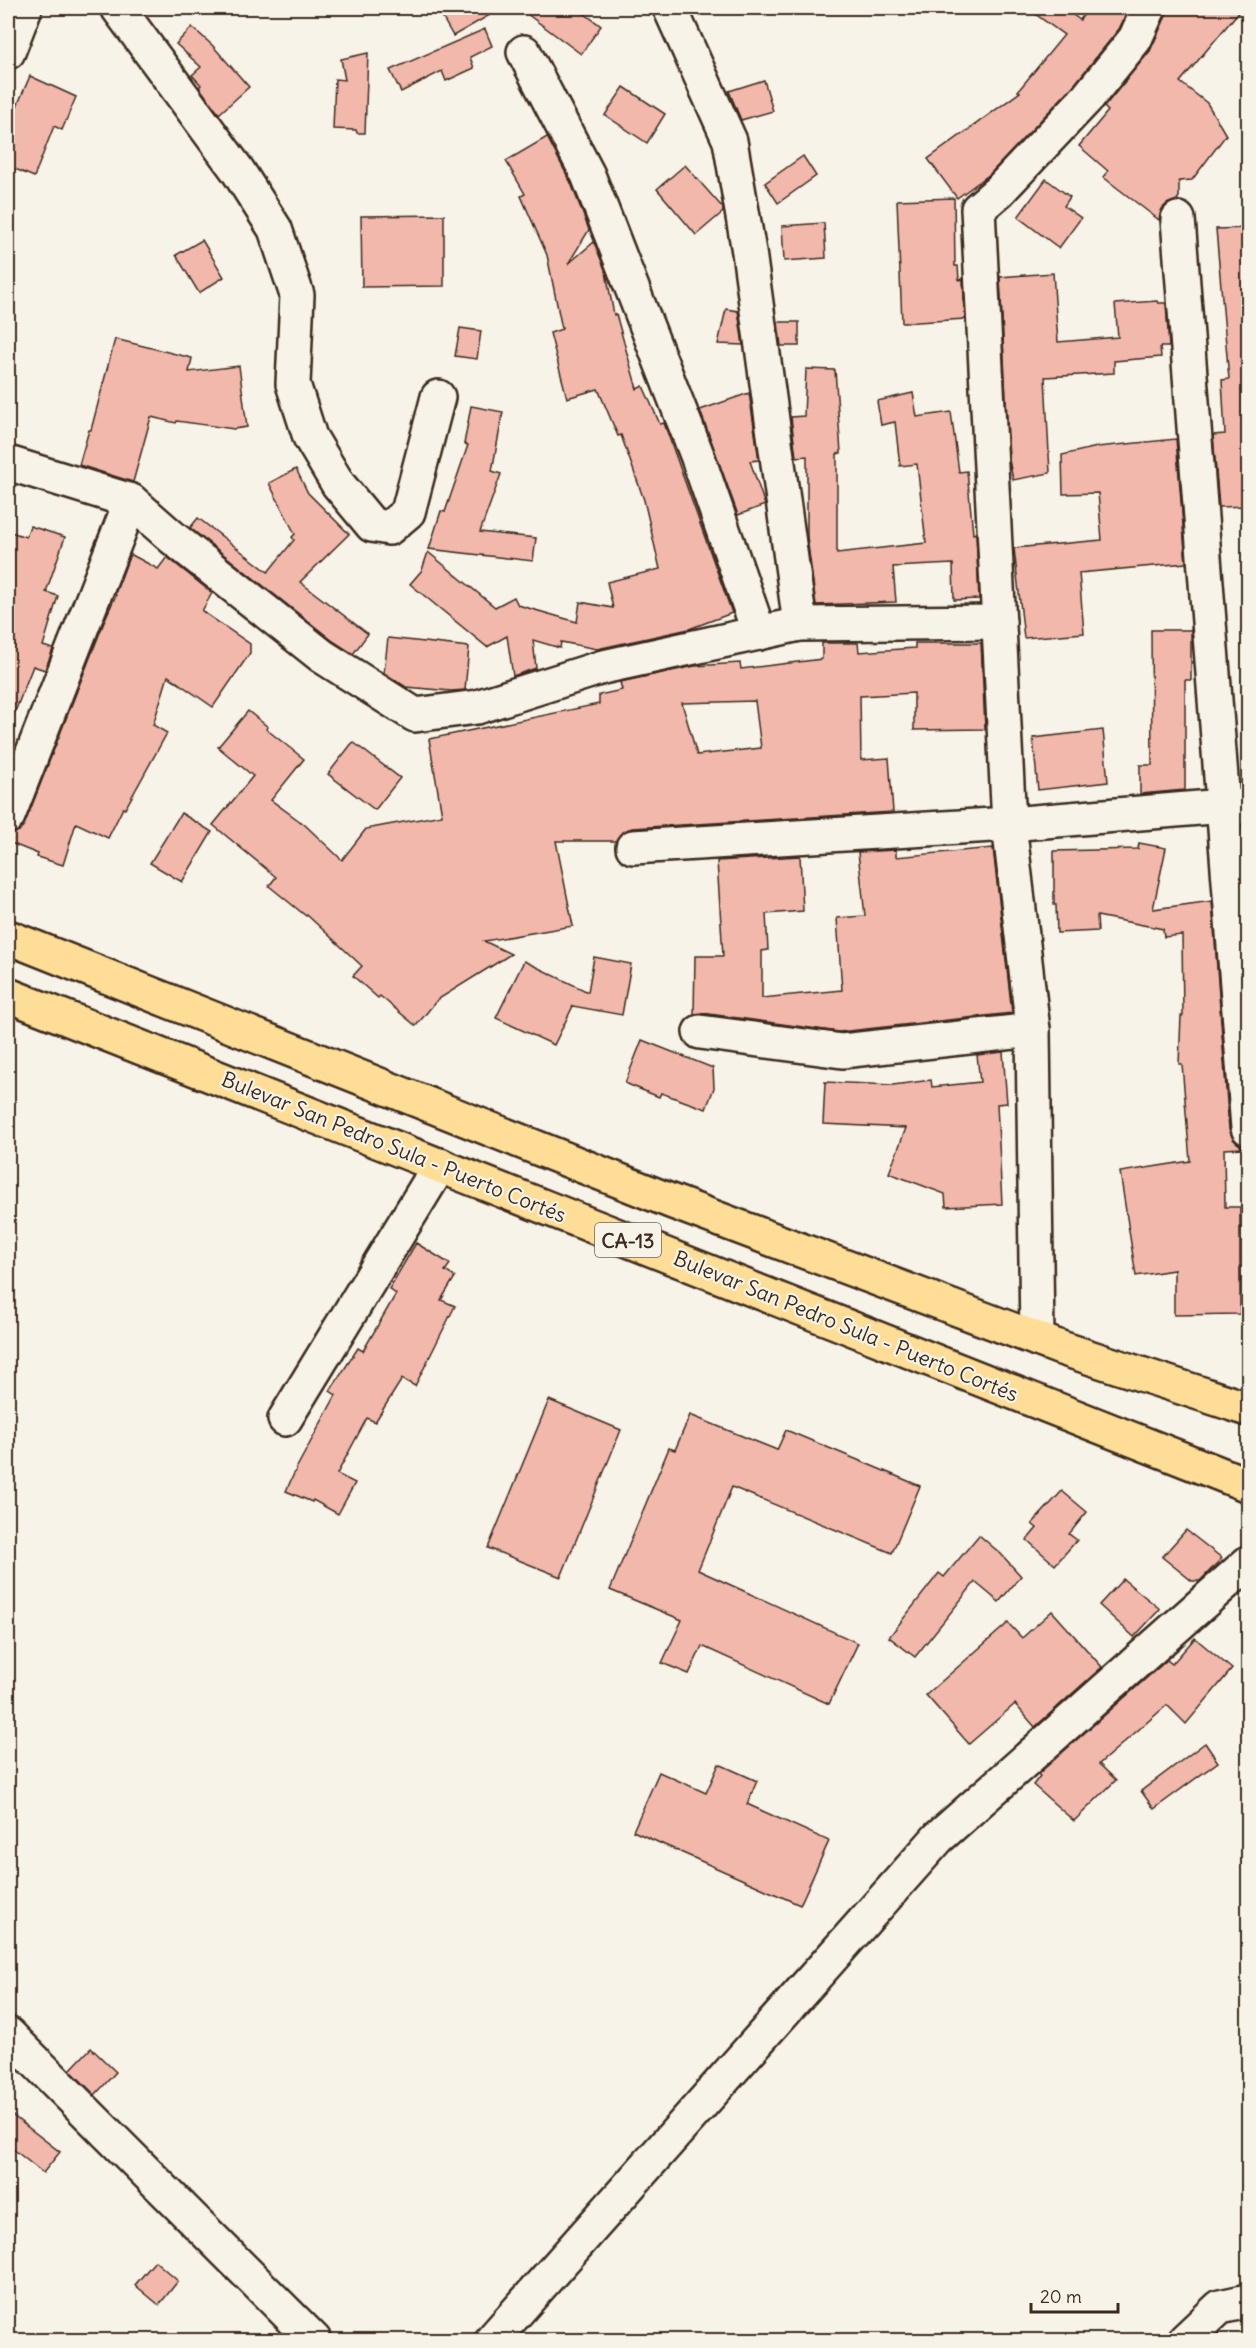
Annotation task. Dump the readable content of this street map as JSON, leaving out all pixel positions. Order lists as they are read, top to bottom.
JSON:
{
  "streets": {
    "highway": ["Bulevar San Pedro Sula - Puerto Cortés", "CA-13"]
  },
  "scale_bar": "20 m"
}
